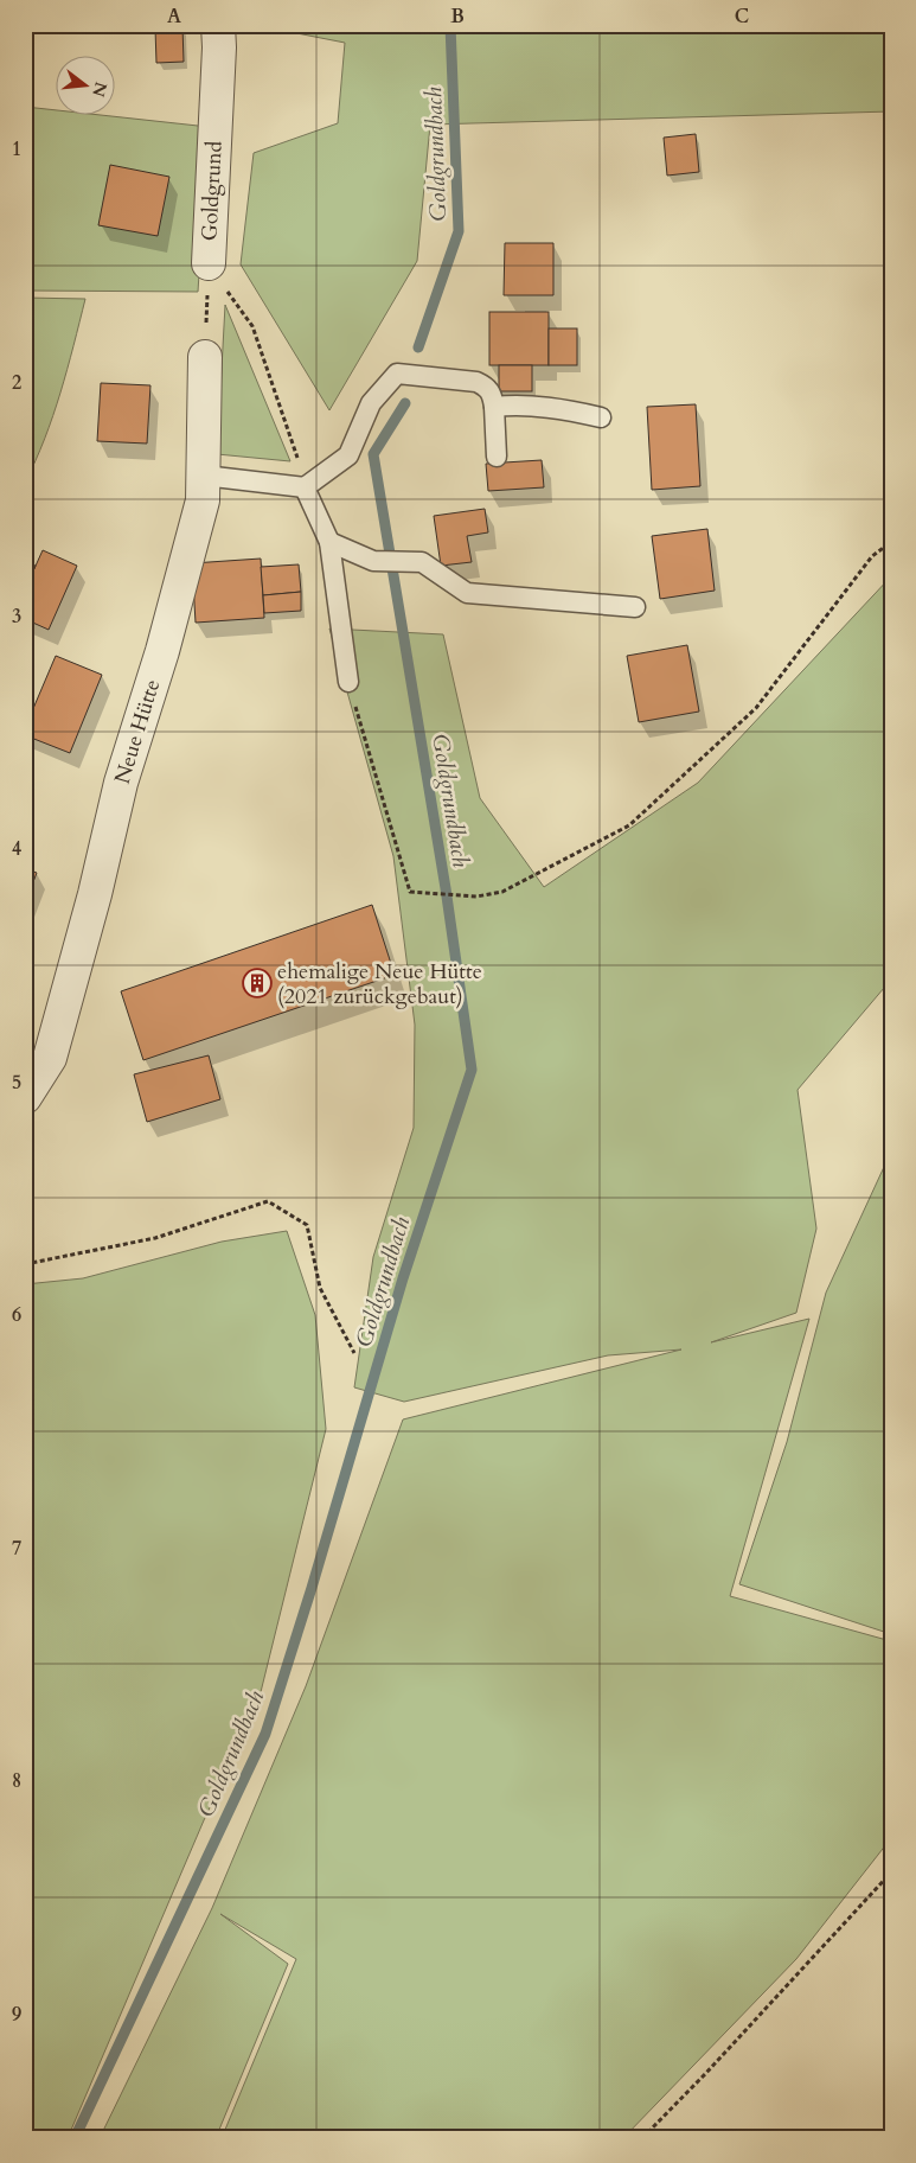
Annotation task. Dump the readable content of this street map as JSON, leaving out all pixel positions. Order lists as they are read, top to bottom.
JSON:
{
  "streets": {
    "street": ["Goldgrund", "Neue Hütte"]
  },
  "crossings": [
    ["Goldgrund", "Neue Hütte"]
  ],
  "water": ["Goldgrundbach"],
  "places": {
    "building": ["ehemalige Neue Hütte (2021 zurückgebaut)"]
  },
  "north": "right",
  "grid": {
    "columns": ["A", "B", "C"],
    "rows": [
      "1",
      "2",
      "3",
      "4",
      "5",
      "6",
      "7",
      "8",
      "9"
    ]
  }
}
